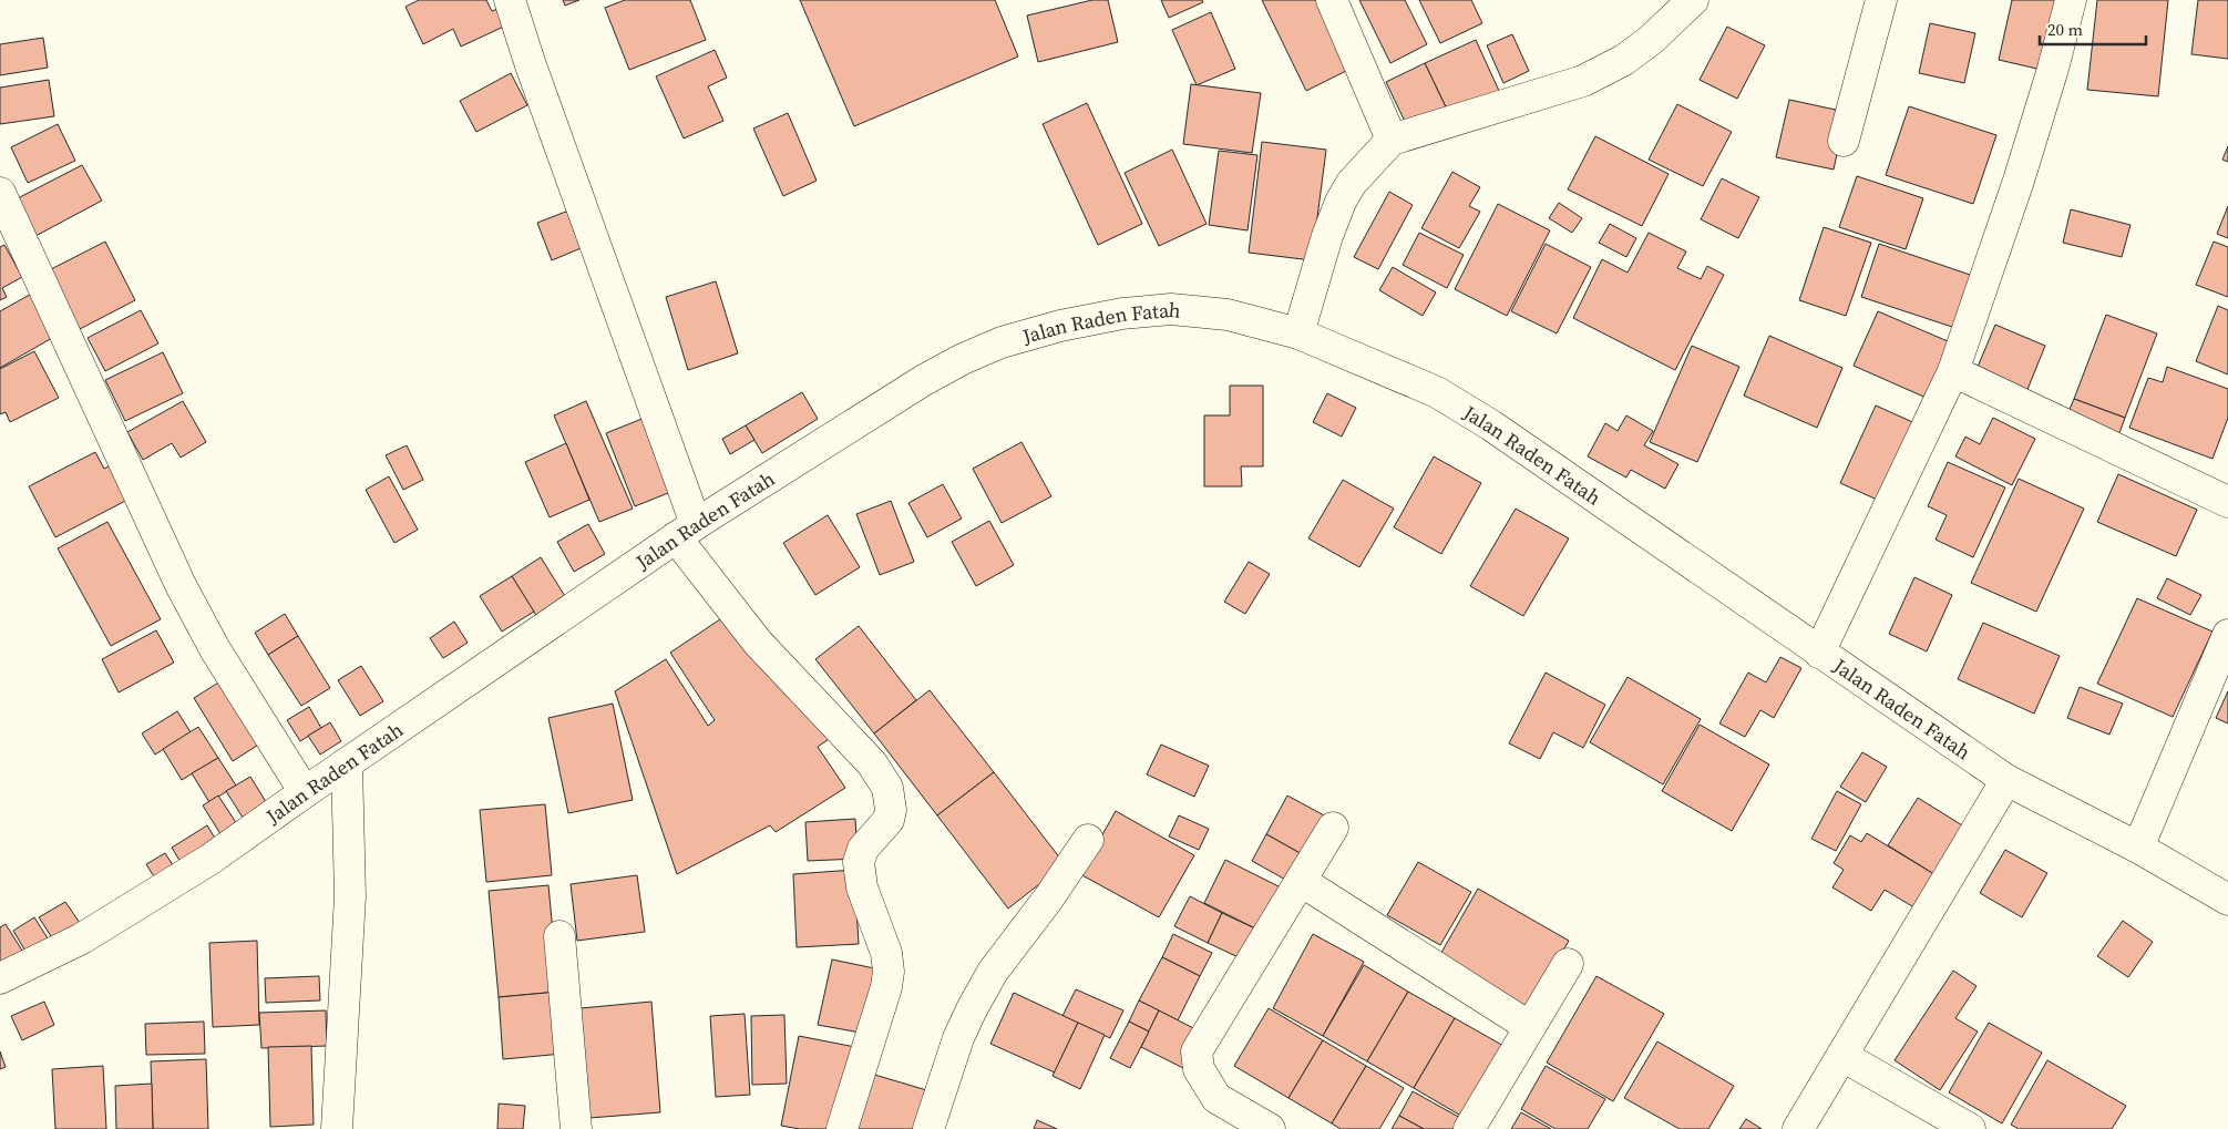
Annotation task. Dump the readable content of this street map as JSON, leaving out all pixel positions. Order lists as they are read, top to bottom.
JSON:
{
  "streets": {
    "main road": ["Jalan Raden Fatah"]
  },
  "scale_bar": "20 m"
}
